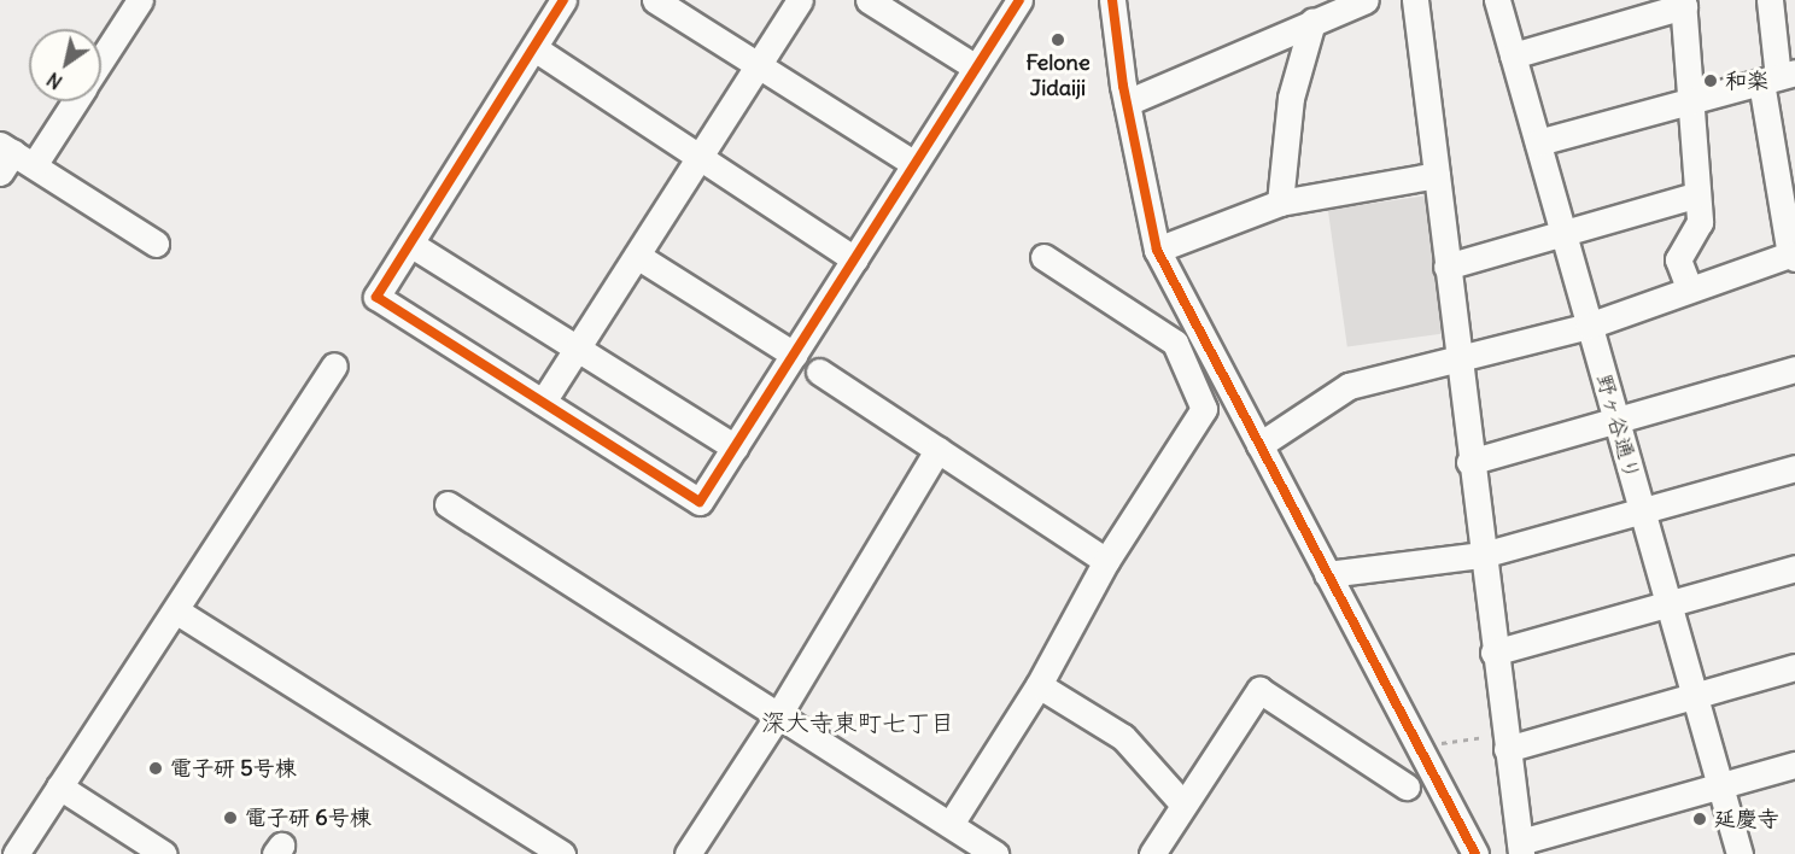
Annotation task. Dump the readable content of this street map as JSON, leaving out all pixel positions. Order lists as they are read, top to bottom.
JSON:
{
  "streets": {
    "street": ["野ヶ谷通り"]
  },
  "districts": ["深大寺東町七丁目"],
  "places": [
    "Felone Jidaiji",
    "和楽",
    "電子研 5号棟",
    "電子研 6号棟",
    "延慶寺"
  ],
  "north": "bottom left"
}
